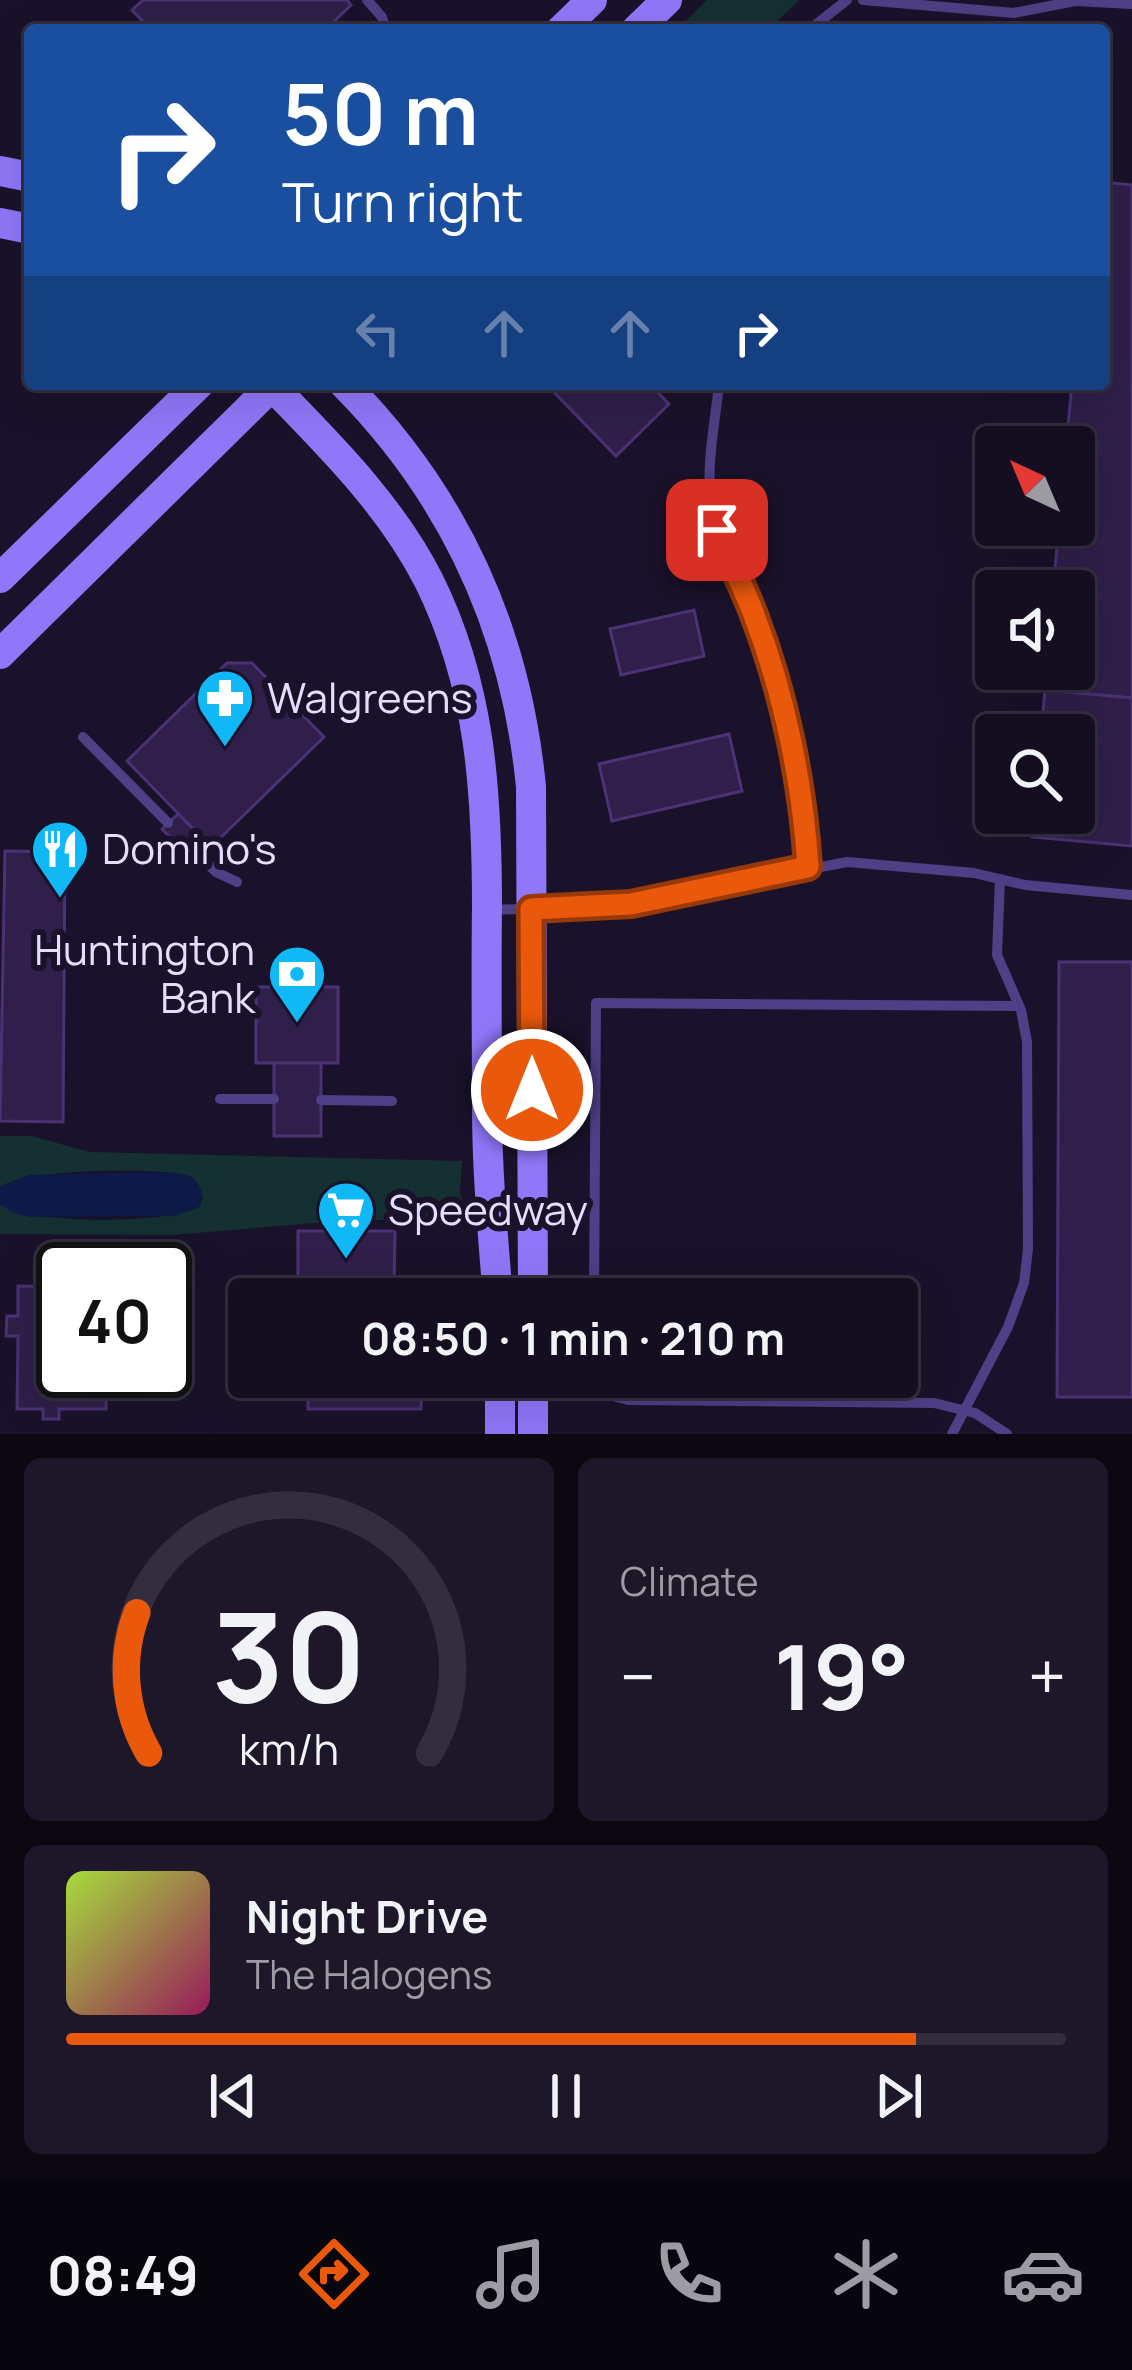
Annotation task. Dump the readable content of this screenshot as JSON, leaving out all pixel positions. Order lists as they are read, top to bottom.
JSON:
{
  "places": {
    "pharmacy": ["Walgreens"],
    "restaurant": ["Domino's"],
    "bank": ["Huntington Bank"],
    "supermarket": ["Speedway"]
  },
  "north": "top left",
  "page": {
    "turn": ["50 m", "Turn right"],
    "limit": "40",
    "trip": "08:50 · 1 min · 210 m",
    "tile": "Climate",
    "heat": ["−", "19°", "+"],
    "song": ["Night Drive", "The Halogens"],
    "tabs": "08:49",
    "gauge": ["30", "km/h"]
  }
}
